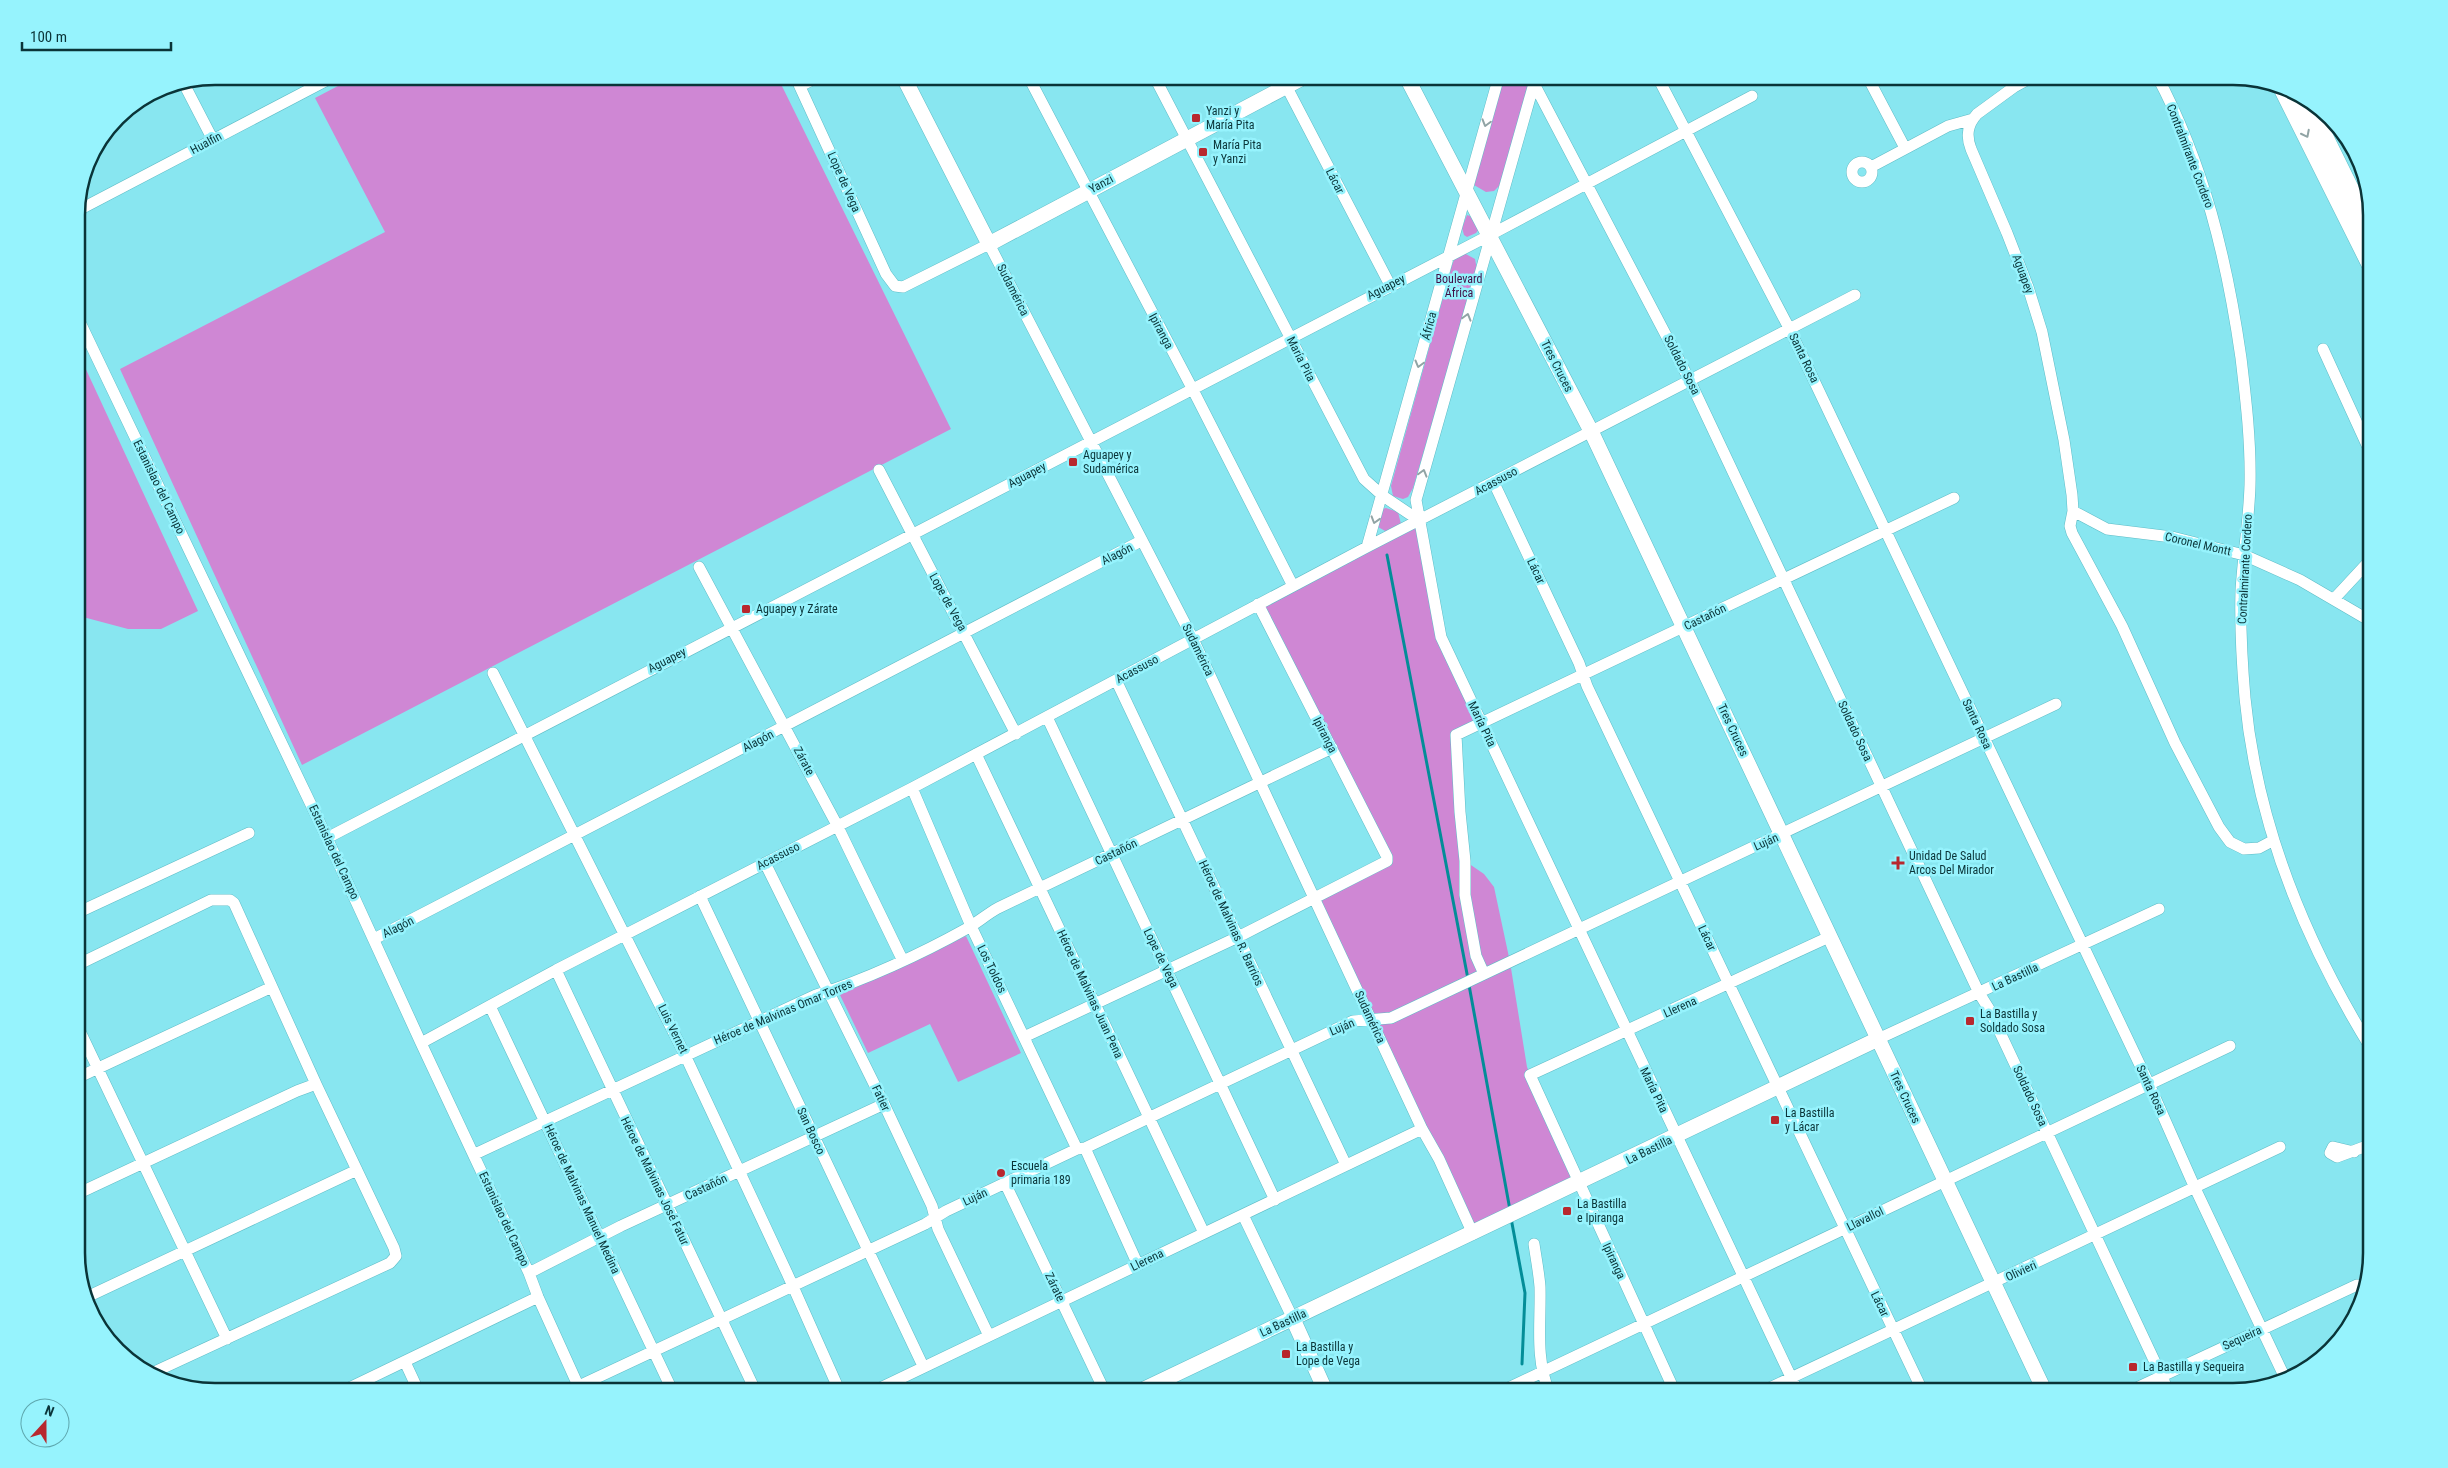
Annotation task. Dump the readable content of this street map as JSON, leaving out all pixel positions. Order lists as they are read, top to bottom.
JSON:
{
  "streets": {
    "street": [
      "Hualfin",
      "Contralmirante Cordero",
      "Lácar",
      "Lope de Vega",
      "Yanzi",
      "Aguapey",
      "Sudamérica",
      "África",
      "Ipiranga",
      "Santa Rosa",
      "María Pita",
      "Soldado Sosa",
      "Tres Cruces",
      "Acassuso",
      "Estanislao del Campo",
      "Coronel Montt",
      "Alagón",
      "Castañón",
      "Zárate",
      "Luján",
      "Héroe de Malvinas R. Barrios",
      "Los Toldos",
      "La Bastilla",
      "Héroe de Malvinas Juan Pena",
      "Llerena",
      "Héroe de Malvinas Omar Torres",
      "Luis Vernet",
      "Fatier",
      "San Bosco",
      "Héroe de Malvinas José Fatur",
      "Héroe de Malvinas Manuel Medina",
      "Llavallol",
      "Olivieri",
      "Sequeira"
    ]
  },
  "crossings": [
    ["Contralmirante Cordero", "Aguapey"],
    ["Contralmirante Cordero", "Coronel Montt"],
    ["Lácar", "Aguapey"],
    ["Lácar", "Acassuso"],
    ["Lácar", "Castañón"],
    ["Lácar", "Luján"],
    ["Lácar", "La Bastilla"],
    ["Lácar", "Llerena"],
    ["Lácar", "Llavallol"],
    ["Lácar", "Olivieri"],
    ["Lope de Vega", "Yanzi"],
    ["Lope de Vega", "Aguapey"],
    ["Lope de Vega", "Acassuso"],
    ["Lope de Vega", "Alagón"],
    ["Lope de Vega", "Castañón"],
    ["Lope de Vega", "Luján"],
    ["Lope de Vega", "Llerena"],
    ["Yanzi", "Sudamérica"],
    ["Yanzi", "Ipiranga"],
    ["Yanzi", "María Pita"],
    ["Aguapey", "Sudamérica"],
    ["Aguapey", "África"],
    ["Aguapey", "Ipiranga"],
    ["Aguapey", "Santa Rosa"],
    ["Aguapey", "María Pita"],
    ["Aguapey", "Soldado Sosa"],
    ["Aguapey", "Tres Cruces"],
    ["Aguapey", "Estanislao del Campo"],
    ["Aguapey", "Coronel Montt"],
    ["Aguapey", "Zárate"],
    ["Aguapey", "Luis Vernet"],
    ["Sudamérica", "Ipiranga"],
    ["Sudamérica", "Acassuso"],
    ["Sudamérica", "Alagón"],
    ["Sudamérica", "Castañón"],
    ["Sudamérica", "Luján"],
    ["Sudamérica", "La Bastilla"],
    ["Sudamérica", "Llerena"],
    ["África", "María Pita"],
    ["África", "Tres Cruces"],
    ["África", "Acassuso"],
    ["Ipiranga", "Acassuso"],
    ["Ipiranga", "Castañón"],
    ["Ipiranga", "La Bastilla"],
    ["Ipiranga", "Llerena"],
    ["Ipiranga", "Llavallol"],
    ["Santa Rosa", "Acassuso"],
    ["Santa Rosa", "Castañón"],
    ["Santa Rosa", "Luján"],
    ["Santa Rosa", "La Bastilla"],
    ["Santa Rosa", "Llavallol"],
    ["Santa Rosa", "Olivieri"],
    ["Santa Rosa", "Sequeira"],
    ["María Pita", "Acassuso"],
    ["María Pita", "Castañón"],
    ["María Pita", "Luján"],
    ["María Pita", "La Bastilla"],
    ["María Pita", "Llerena"],
    ["María Pita", "Llavallol"],
    ["María Pita", "Olivieri"],
    ["Soldado Sosa", "Acassuso"],
    ["Soldado Sosa", "Castañón"],
    ["Soldado Sosa", "Luján"],
    ["Soldado Sosa", "La Bastilla"],
    ["Soldado Sosa", "Llavallol"],
    ["Soldado Sosa", "Olivieri"],
    ["Soldado Sosa", "Sequeira"],
    ["Tres Cruces", "Acassuso"],
    ["Tres Cruces", "Castañón"],
    ["Tres Cruces", "Luján"],
    ["Tres Cruces", "La Bastilla"],
    ["Tres Cruces", "Llerena"],
    ["Tres Cruces", "Llavallol"],
    ["Tres Cruces", "Olivieri"],
    ["Acassuso", "Estanislao del Campo"],
    ["Acassuso", "Zárate"],
    ["Acassuso", "Héroe de Malvinas R. Barrios"],
    ["Acassuso", "Los Toldos"],
    ["Acassuso", "Héroe de Malvinas Juan Pena"],
    ["Acassuso", "Luis Vernet"],
    ["Acassuso", "Fatier"],
    ["Acassuso", "San Bosco"],
    ["Acassuso", "Héroe de Malvinas José Fatur"],
    ["Acassuso", "Héroe de Malvinas Manuel Medina"],
    ["Estanislao del Campo", "Alagón"],
    ["Estanislao del Campo", "Castañón"],
    ["Estanislao del Campo", "Héroe de Malvinas Omar Torres"],
    ["Alagón", "Zárate"],
    ["Alagón", "Luis Vernet"],
    ["Castañón", "Zárate"],
    ["Castañón", "Luján"],
    ["Castañón", "Héroe de Malvinas R. Barrios"],
    ["Castañón", "Los Toldos"],
    ["Castañón", "Héroe de Malvinas Juan Pena"],
    ["Castañón", "Héroe de Malvinas Omar Torres"],
    ["Castañón", "Luis Vernet"],
    ["Castañón", "Fatier"],
    ["Castañón", "San Bosco"],
    ["Castañón", "Héroe de Malvinas José Fatur"],
    ["Castañón", "Héroe de Malvinas Manuel Medina"],
    ["Zárate", "Luján"],
    ["Zárate", "Llerena"],
    ["Zárate", "Héroe de Malvinas Omar Torres"],
    ["Luján", "Héroe de Malvinas R. Barrios"],
    ["Luján", "Los Toldos"],
    ["Luján", "Héroe de Malvinas Juan Pena"],
    ["Luján", "Luis Vernet"],
    ["Luján", "Fatier"],
    ["Luján", "San Bosco"],
    ["Luján", "Héroe de Malvinas José Fatur"],
    ["Luján", "Héroe de Malvinas Manuel Medina"],
    ["Héroe de Malvinas R. Barrios", "Llerena"],
    ["Los Toldos", "Llerena"],
    ["Héroe de Malvinas Juan Pena", "Llerena"],
    ["Llerena", "Fatier"],
    ["Llerena", "San Bosco"],
    ["Héroe de Malvinas Omar Torres", "Luis Vernet"],
    ["Héroe de Malvinas Omar Torres", "Fatier"],
    ["Héroe de Malvinas Omar Torres", "San Bosco"],
    ["Héroe de Malvinas Omar Torres", "Héroe de Malvinas José Fatur"],
    ["Héroe de Malvinas Omar Torres", "Héroe de Malvinas Manuel Medina"]
  ],
  "parks": ["Boulevard África"],
  "places": {
    "transit": [
      "Yanzi y María Pita",
      "María Pita y Yanzi",
      "Aguapey y Sudamérica",
      "Aguapey y Zárate",
      "La Bastilla y Soldado Sosa",
      "La Bastilla y Lácar",
      "La Bastilla e Ipiranga",
      "La Bastilla y Lope de Vega",
      "La Bastilla y Sequeira"
    ],
    "health": ["Unidad De Salud Arcos Del Mirador"],
    "other": ["Escuela primaria 189"]
  },
  "scale_bar": "100 m",
  "north": "top"
}
